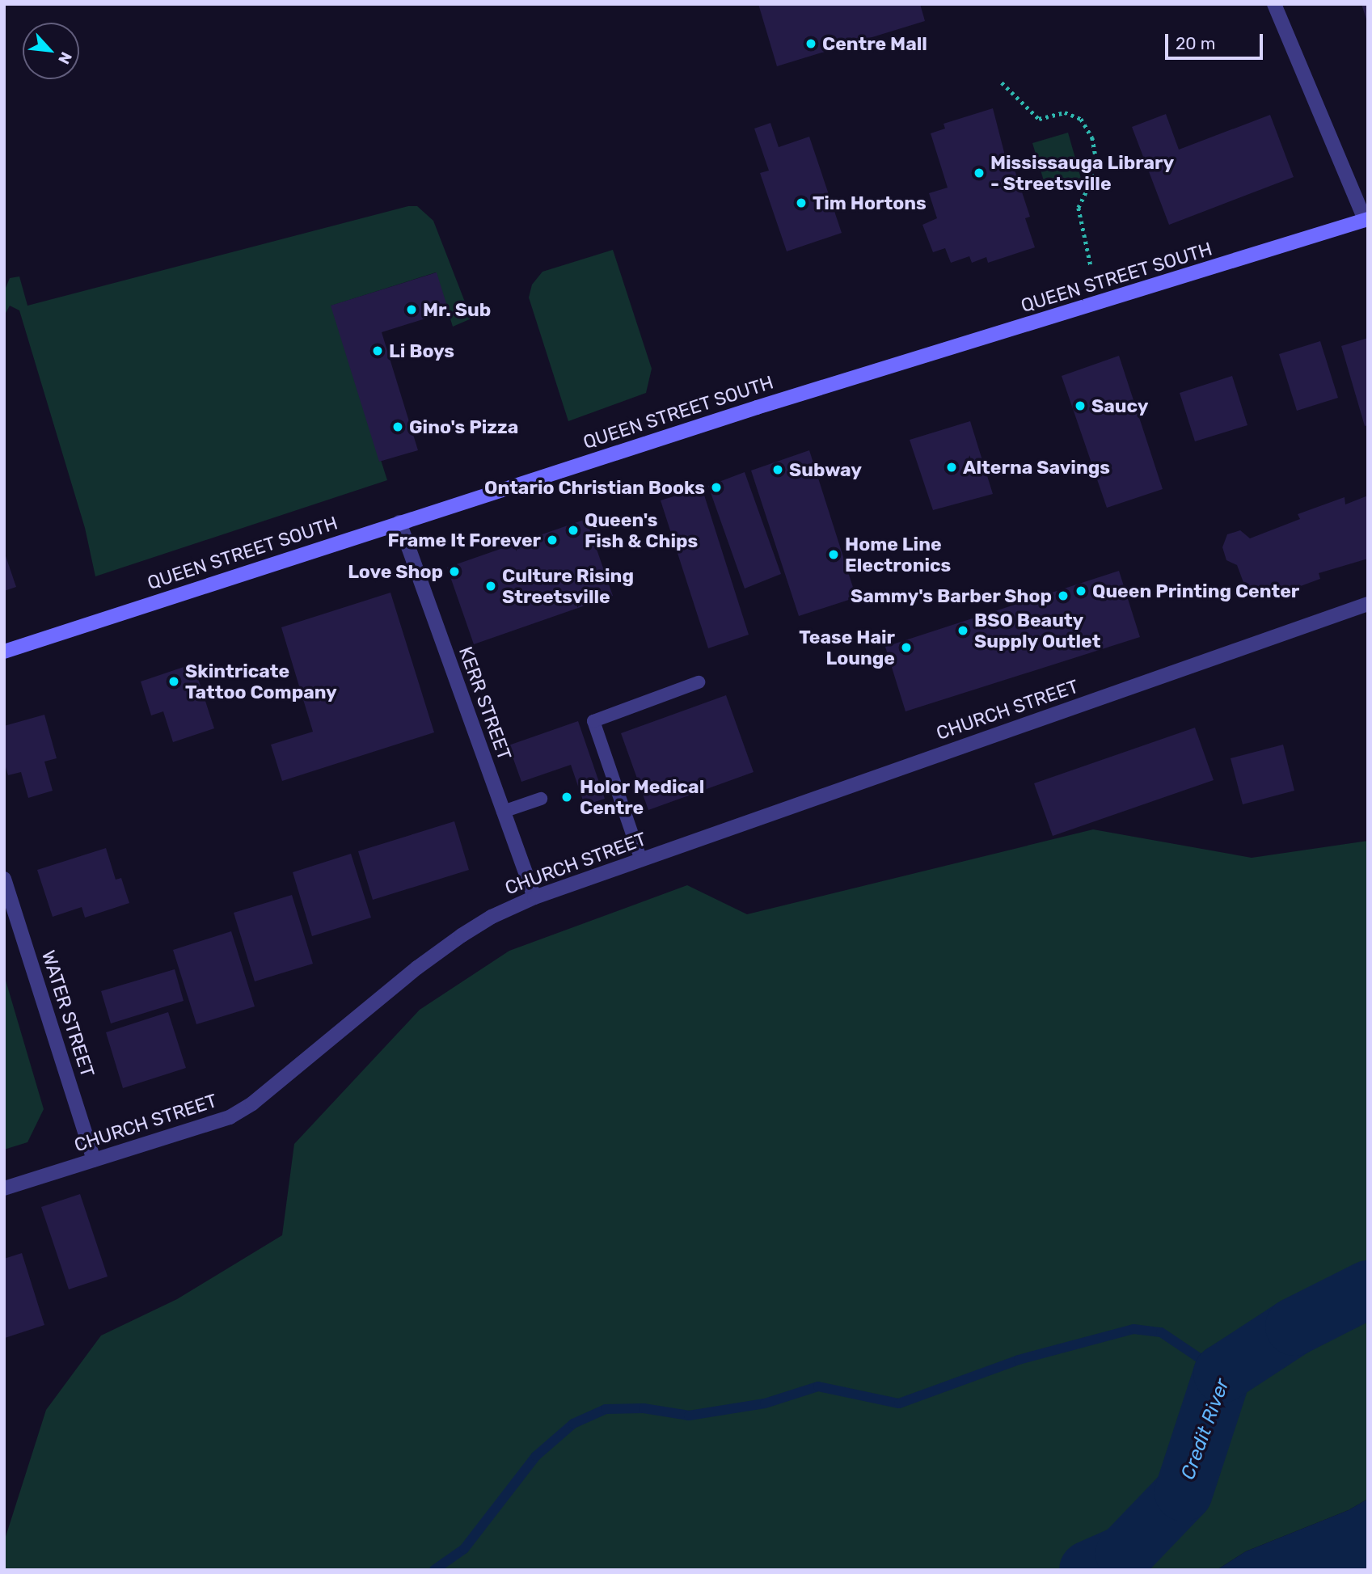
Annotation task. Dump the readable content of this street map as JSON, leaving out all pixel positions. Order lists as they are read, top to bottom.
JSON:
{
  "streets": {
    "main road": ["QUEEN STREET SOUTH"],
    "street": ["KERR STREET", "CHURCH STREET", "WATER STREET"]
  },
  "crossings": [
    ["QUEEN STREET SOUTH", "KERR STREET"],
    ["KERR STREET", "CHURCH STREET"],
    ["CHURCH STREET", "WATER STREET"]
  ],
  "water": ["Credit River"],
  "places": [
    "Centre Mall",
    "Mississauga Library - Streetsville",
    "Tim Hortons",
    "Mr. Sub",
    "Li Boys",
    "Saucy",
    "Gino's Pizza",
    "Alterna Savings",
    "Subway",
    "Ontario Christian Books",
    "Queen's Fish & Chips",
    "Frame It Forever",
    "Home Line Electronics",
    "Love Shop",
    "Culture Rising Streetsville",
    "Queen Printing Center",
    "Sammy's Barber Shop",
    "BSO Beauty Supply Outlet",
    "Tease Hair Lounge",
    "Skintricate Tattoo Company",
    "Holor Medical Centre"
  ],
  "scale_bar": "20 m",
  "north": "bottom right"
}
